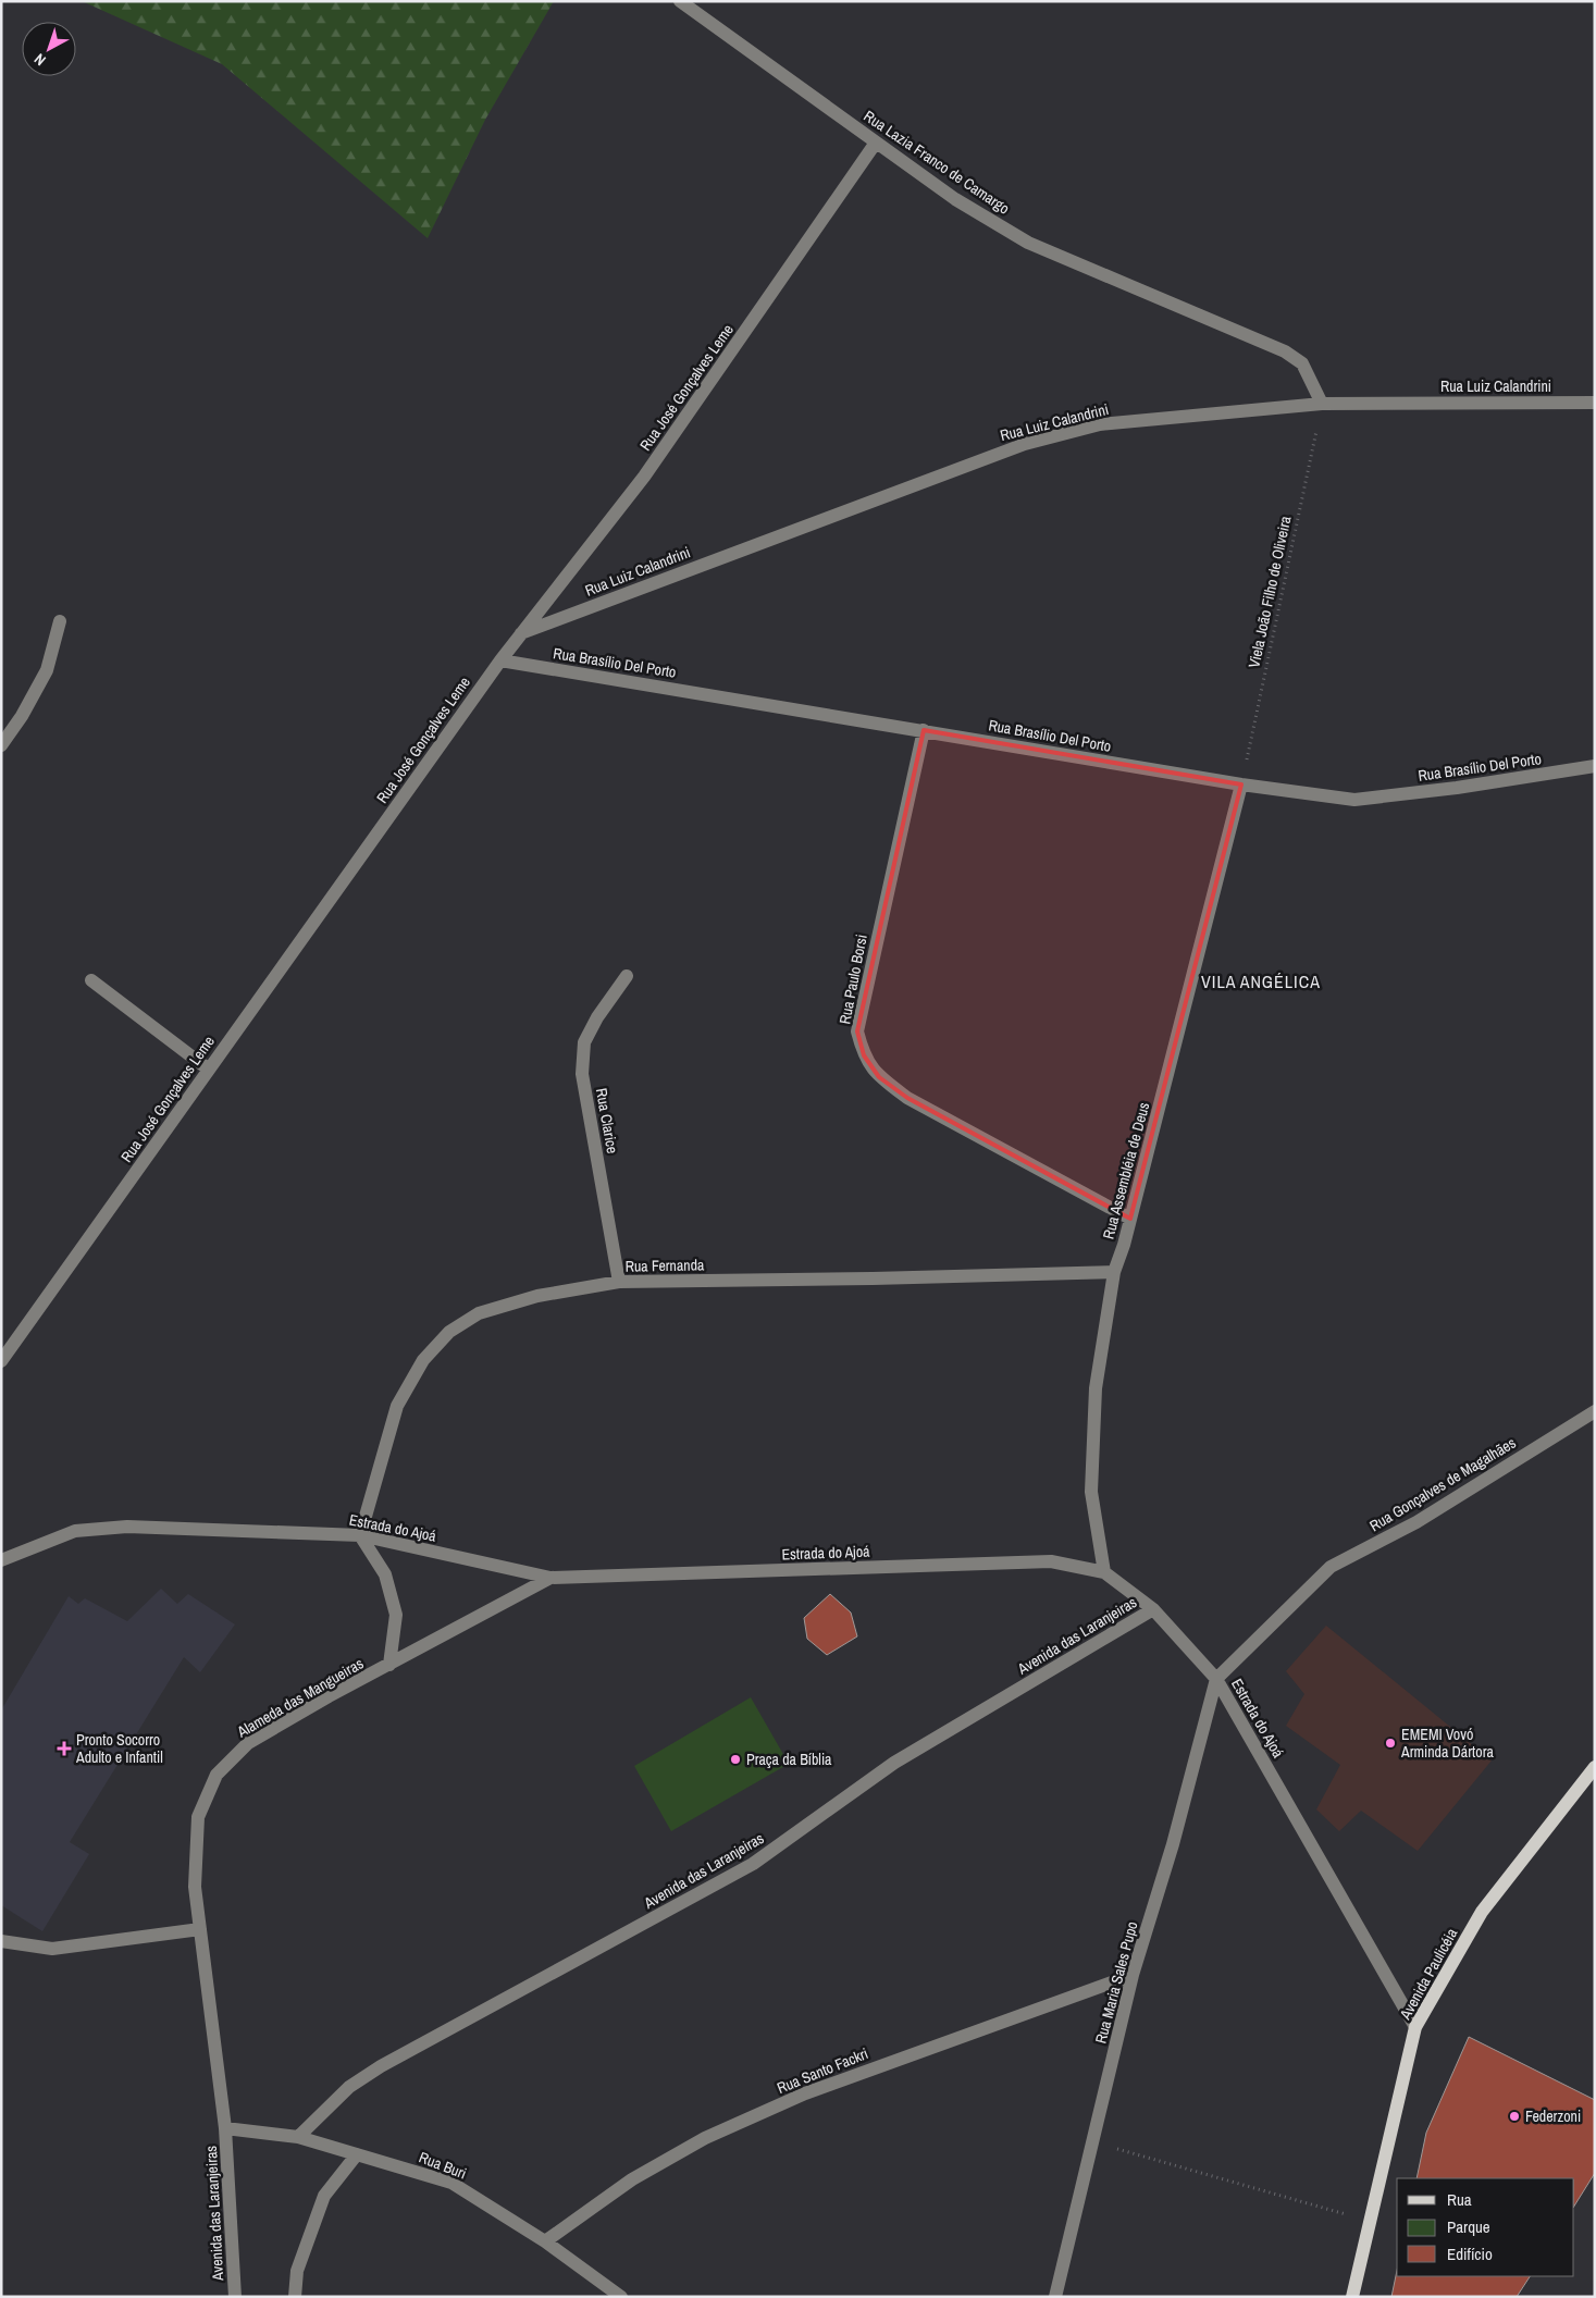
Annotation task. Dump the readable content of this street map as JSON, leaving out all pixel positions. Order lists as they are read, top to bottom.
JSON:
{
  "streets": {
    "main road": ["Avenida Paulicéia"],
    "street": [
      "Rua Lazia Franco de Camargo",
      "Rua Luiz Calandrini",
      "Rua José Gonçalves Leme",
      "Rua Brasílio Del Porto",
      "Rua Paulo Borsi",
      "Rua Clarice",
      "Rua Assembléia de Deus",
      "Rua Fernanda",
      "Rua Gonçalves de Magalhães",
      "Estrada do Ajoá",
      "Avenida das Laranjeiras",
      "Alameda das Mangueiras",
      "Rua Maria Sales Pupo",
      "Rua Santo Fackri",
      "Rua Buri"
    ],
    "path": ["Viela João Filho de Oliveira"]
  },
  "crossings": [
    ["Rua Lazia Franco de Camargo", "Rua Luiz Calandrini"],
    ["Rua Lazia Franco de Camargo", "Rua José Gonçalves Leme"],
    ["Rua Lazia Franco de Camargo", "Viela João Filho de Oliveira"],
    ["Rua Luiz Calandrini", "Rua José Gonçalves Leme"],
    ["Rua Luiz Calandrini", "Viela João Filho de Oliveira"],
    ["Rua José Gonçalves Leme", "Rua Brasílio Del Porto"],
    ["Viela João Filho de Oliveira", "Rua Brasílio Del Porto"],
    ["Viela João Filho de Oliveira", "Rua Assembléia de Deus"],
    ["Rua Brasílio Del Porto", "Rua Paulo Borsi"],
    ["Rua Brasílio Del Porto", "Rua Assembléia de Deus"],
    ["Rua Paulo Borsi", "Rua Assembléia de Deus"],
    ["Rua Clarice", "Rua Fernanda"],
    ["Rua Assembléia de Deus", "Rua Fernanda"],
    ["Rua Assembléia de Deus", "Estrada do Ajoá"],
    ["Rua Fernanda", "Estrada do Ajoá"],
    ["Rua Gonçalves de Magalhães", "Estrada do Ajoá"],
    ["Rua Gonçalves de Magalhães", "Rua Maria Sales Pupo"],
    ["Estrada do Ajoá", "Avenida das Laranjeiras"],
    ["Estrada do Ajoá", "Alameda das Mangueiras"],
    ["Estrada do Ajoá", "Avenida Paulicéia"],
    ["Estrada do Ajoá", "Rua Maria Sales Pupo"],
    ["Avenida das Laranjeiras", "Alameda das Mangueiras"],
    ["Avenida das Laranjeiras", "Rua Buri"],
    ["Alameda das Mangueiras", "Rua Buri"],
    ["Rua Maria Sales Pupo", "Rua Santo Fackri"],
    ["Rua Santo Fackri", "Rua Buri"]
  ],
  "districts": ["VILA ANGÉLICA"],
  "places": {
    "other": ["EMEMI Vovó Arminda Dártora", "Praça da Bíblia", "Federzoni"],
    "health": ["Pronto Socorro Adulto e Infantil"]
  },
  "legend": ["Rua", "Parque", "Edifício"],
  "north": "bottom left"
}
